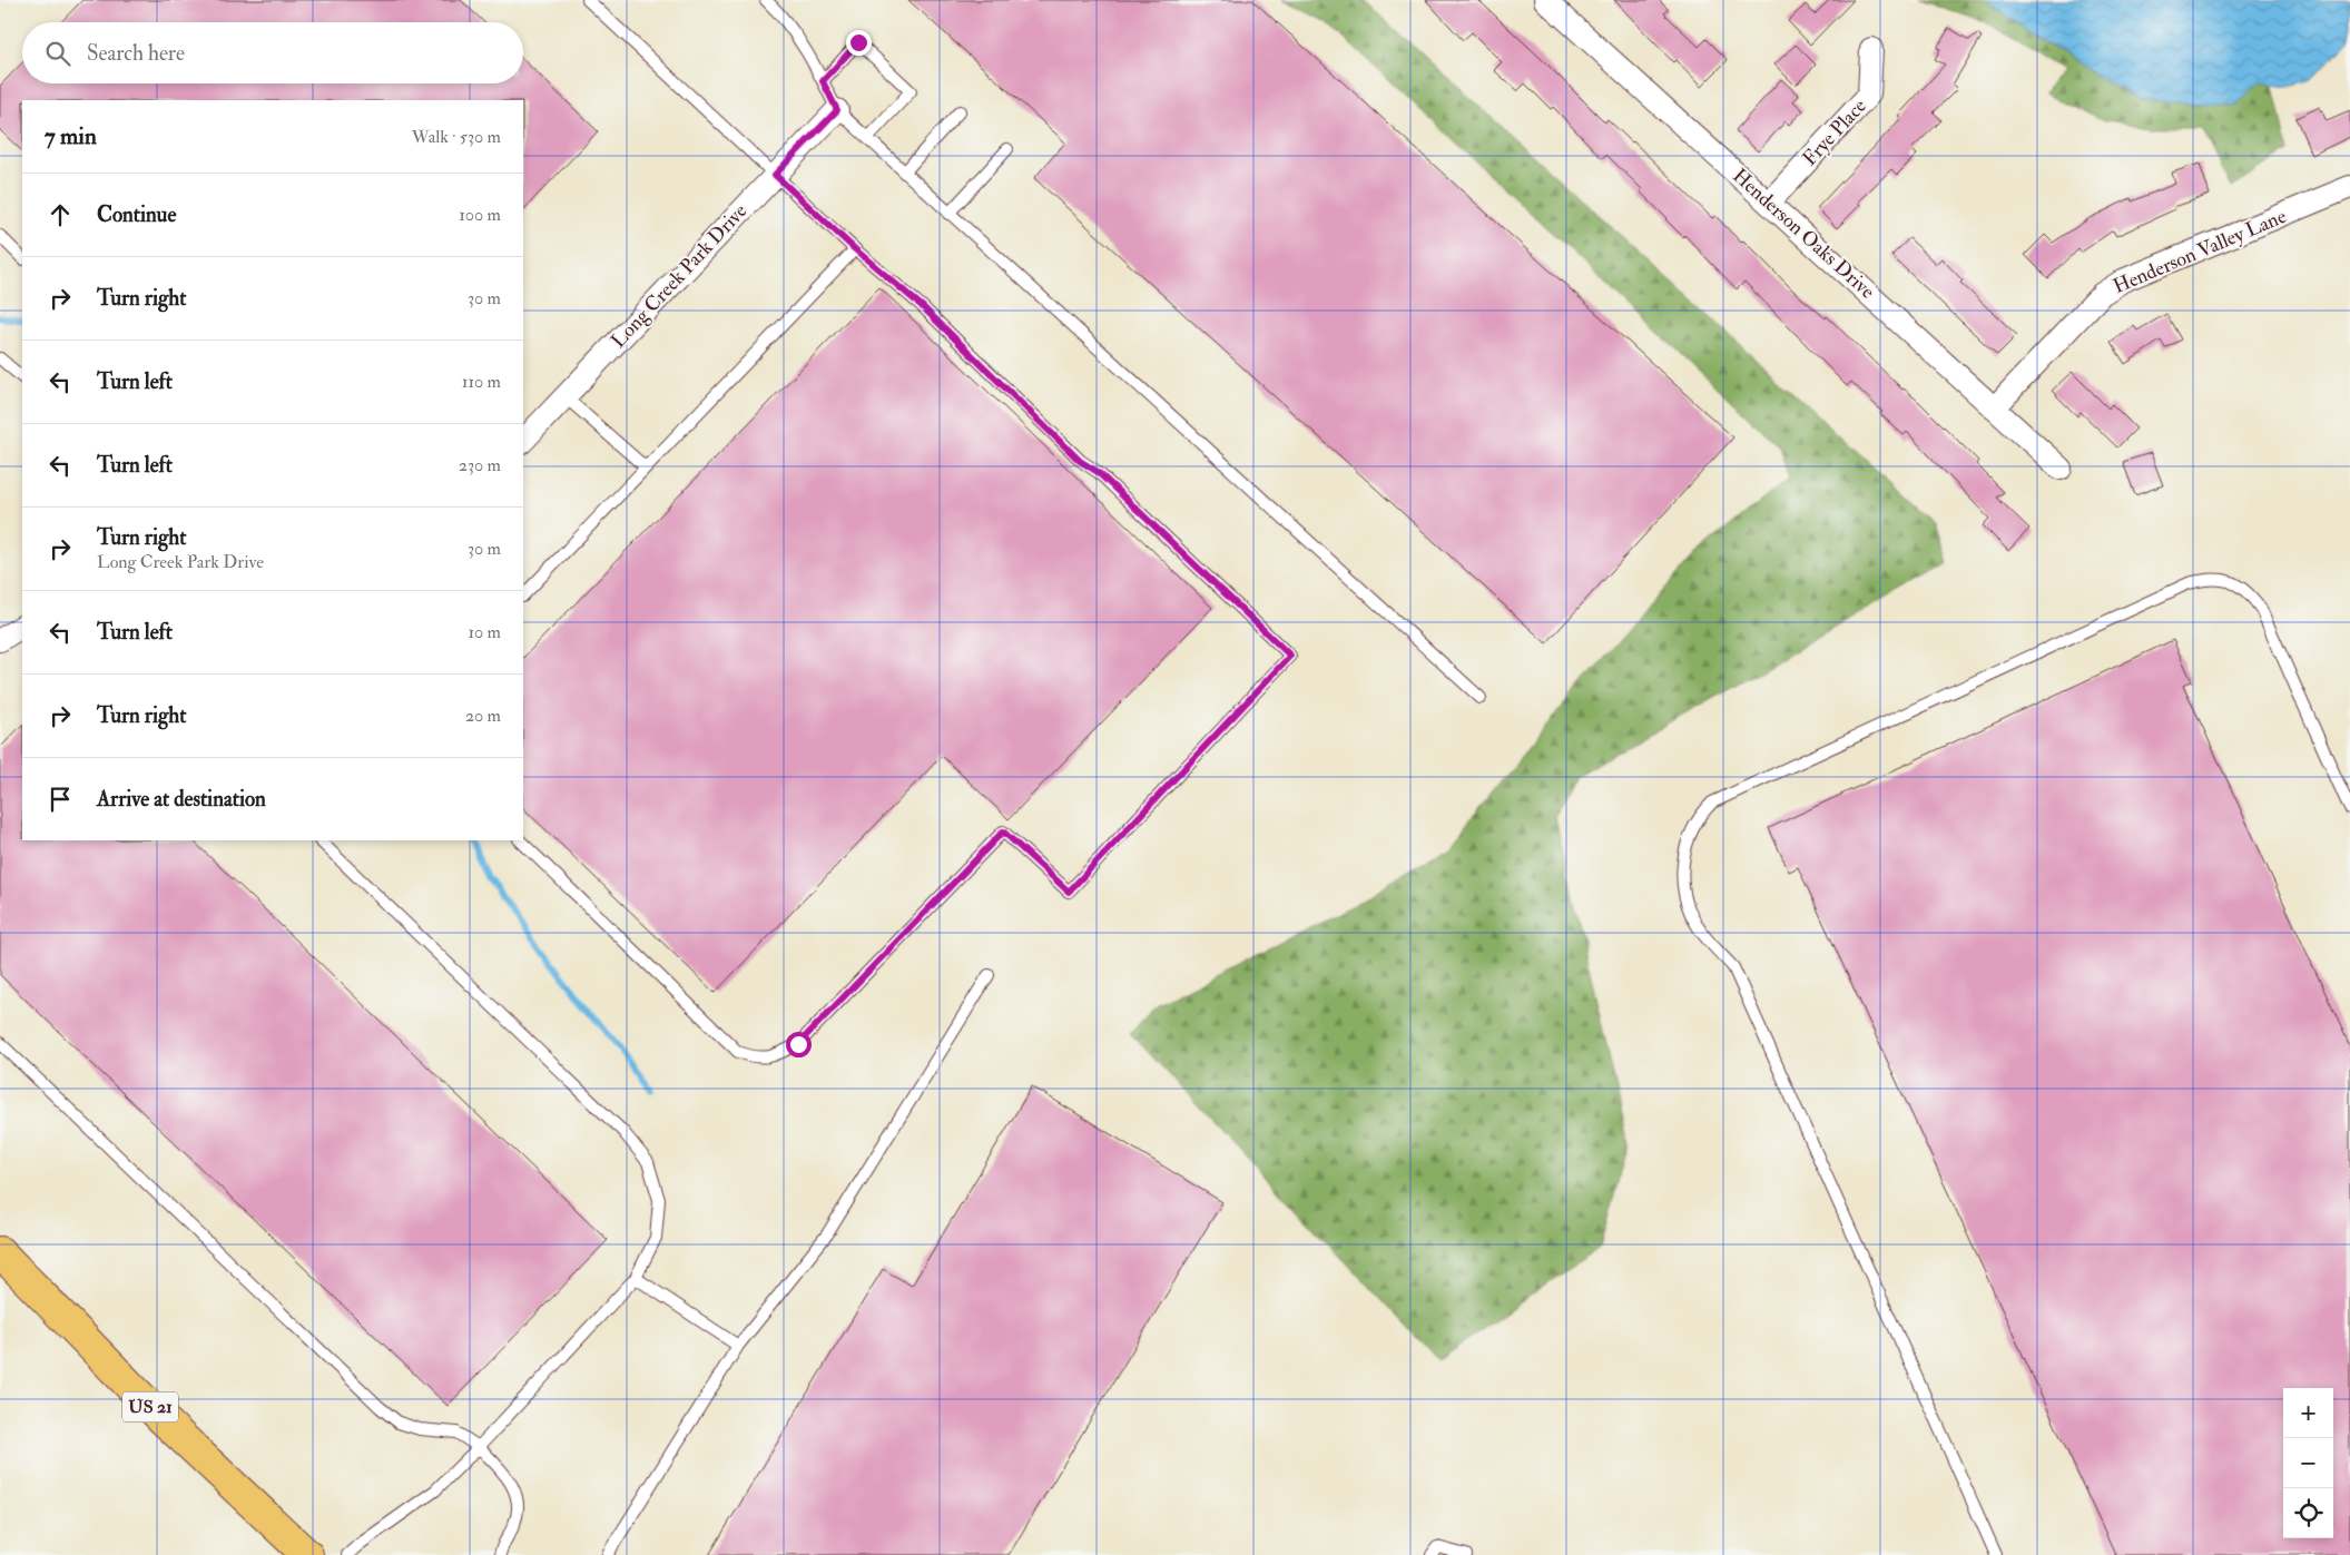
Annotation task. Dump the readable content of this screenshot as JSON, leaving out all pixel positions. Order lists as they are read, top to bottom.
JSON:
{
  "streets": {
    "main road": ["US 21"],
    "street": [
      "Frye Place",
      "Henderson Oaks Drive",
      "Henderson Valley Lane",
      "Long Creek Park Drive"
    ]
  },
  "crossings": [
    ["Frye Place", "Henderson Oaks Drive"],
    ["Henderson Oaks Drive", "Henderson Valley Lane"]
  ],
  "page": {
    "search": "Search here",
    "heading": ["7 min", "Walk · 530 m"],
    "list": [
      ["Continue", "100 m"],
      ["Turn right", "30 m"],
      ["Turn left", "110 m"],
      ["Turn left", "230 m"],
      ["Turn right", "Long Creek Park Drive", "30 m"],
      ["Turn left", "10 m"],
      ["Turn right", "20 m"],
      "Arrive at destination"
    ],
    "map_buttons": ["+", "−"]
  }
}
